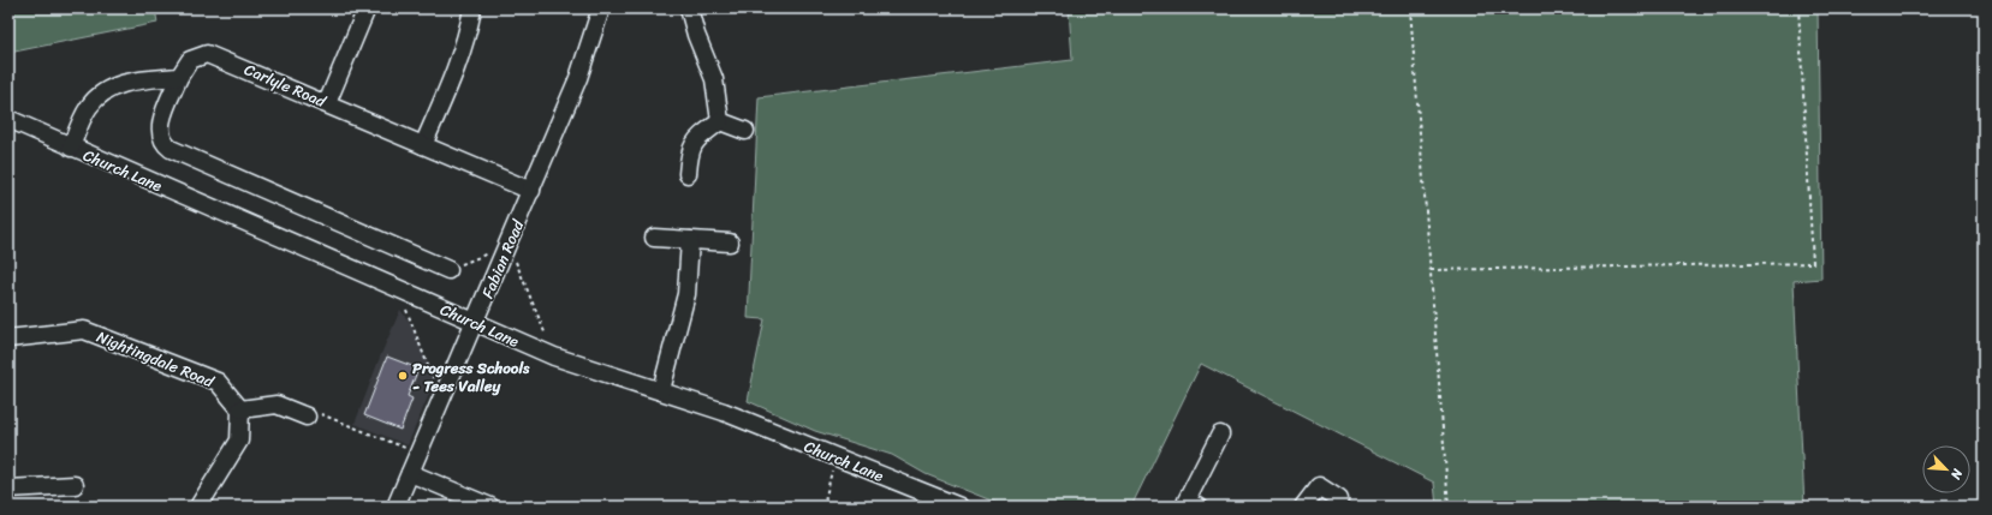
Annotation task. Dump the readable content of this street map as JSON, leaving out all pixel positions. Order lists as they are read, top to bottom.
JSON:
{
  "streets": {
    "street": [
      "Carlyle Road",
      "Church Lane",
      "Fabian Road",
      "Nightingdale Road"
    ]
  },
  "crossings": [
    ["Carlyle Road", "Fabian Road"],
    ["Church Lane", "Fabian Road"]
  ],
  "places": ["Progress Schools - Tees Valley"],
  "north": "bottom right"
}
